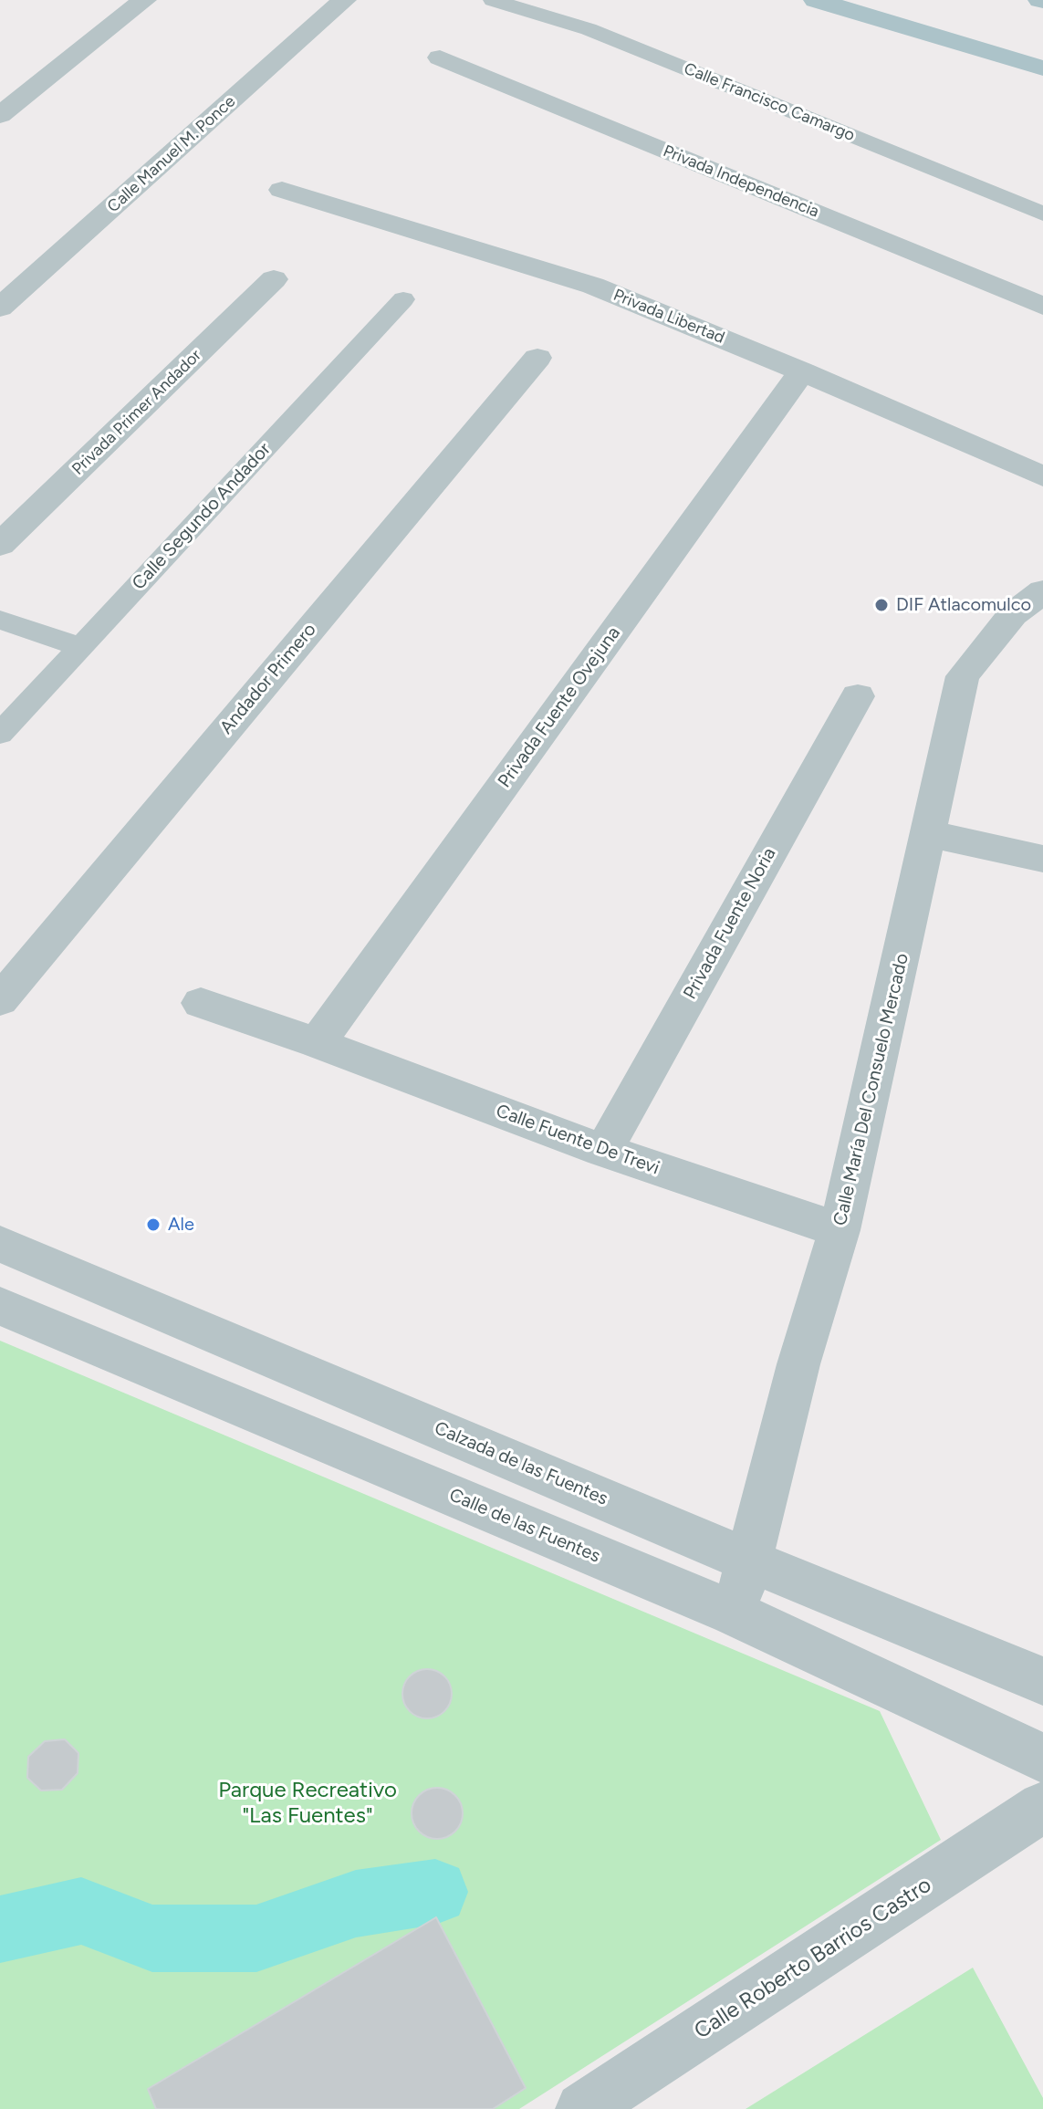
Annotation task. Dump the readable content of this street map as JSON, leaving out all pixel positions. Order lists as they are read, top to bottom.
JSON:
{
  "streets": {
    "street": [
      "Calle Francisco Camargo",
      "Calle Manuel M. Ponce",
      "Privada Independencia",
      "Privada Libertad",
      "Privada Primer Andador",
      "Calle Segundo Andador",
      "Andador Primero",
      "Privada Fuente Ovejuna",
      "Privada Fuente Noria",
      "Calle María Del Consuelo Mercado",
      "Calle Fuente De Trevi",
      "Calzada de las Fuentes",
      "Calle de las Fuentes",
      "Calle Roberto Barrios Castro"
    ]
  },
  "crossings": [
    ["Privada Libertad", "Privada Fuente Ovejuna"],
    ["Privada Fuente Ovejuna", "Calle Fuente De Trevi"],
    ["Privada Fuente Noria", "Calle Fuente De Trevi"],
    ["Calle María Del Consuelo Mercado", "Calle Fuente De Trevi"],
    ["Calle María Del Consuelo Mercado", "Calzada de las Fuentes"],
    ["Calle María Del Consuelo Mercado", "Calle de las Fuentes"]
  ],
  "parks": ["Parque Recreativo \"Las Fuentes\""],
  "places": ["DIF Atlacomulco", "Ale"]
}
